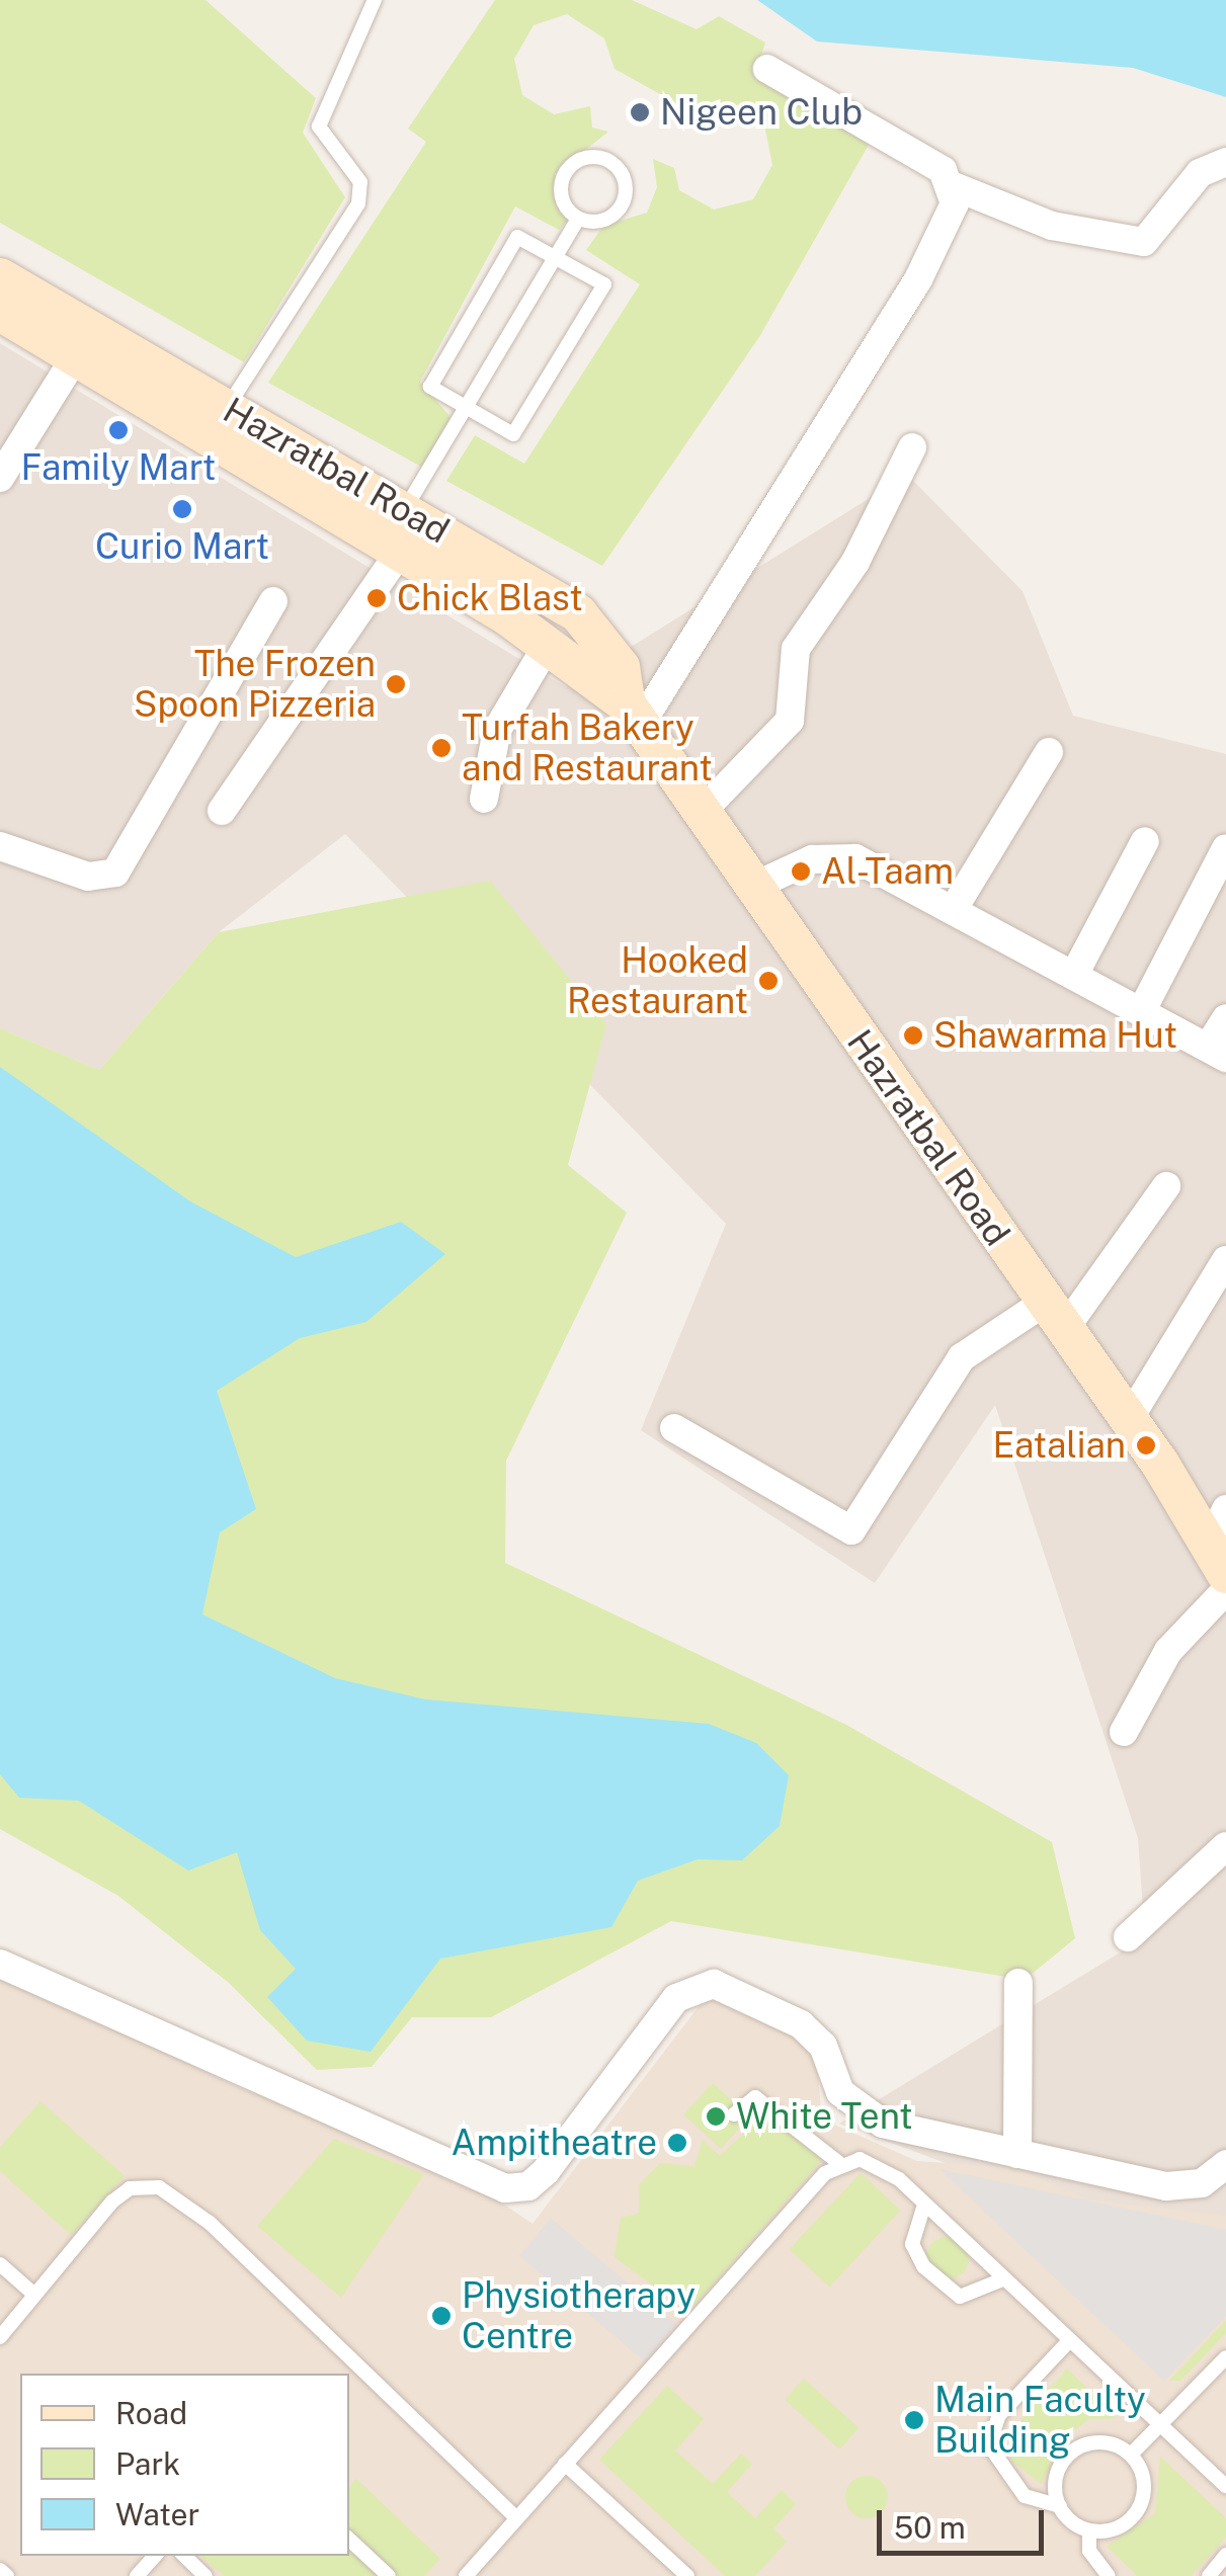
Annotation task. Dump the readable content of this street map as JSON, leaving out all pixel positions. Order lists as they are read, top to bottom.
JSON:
{
  "streets": {
    "main road": ["Hazratbal Road"]
  },
  "places": [
    "Nigeen Club",
    "Family Mart",
    "Curio Mart",
    "Chick Blast",
    "The Frozen Spoon Pizzeria",
    "Turfah Bakery and Restaurant",
    "Al-Taam",
    "Hooked Restaurant",
    "Shawarma Hut",
    "Eatalian",
    "White Tent",
    "Ampitheatre",
    "Physiotherapy Centre",
    "Main Faculty Building"
  ],
  "legend": ["Road", "Park", "Water"],
  "scale_bar": "50 m"
}
